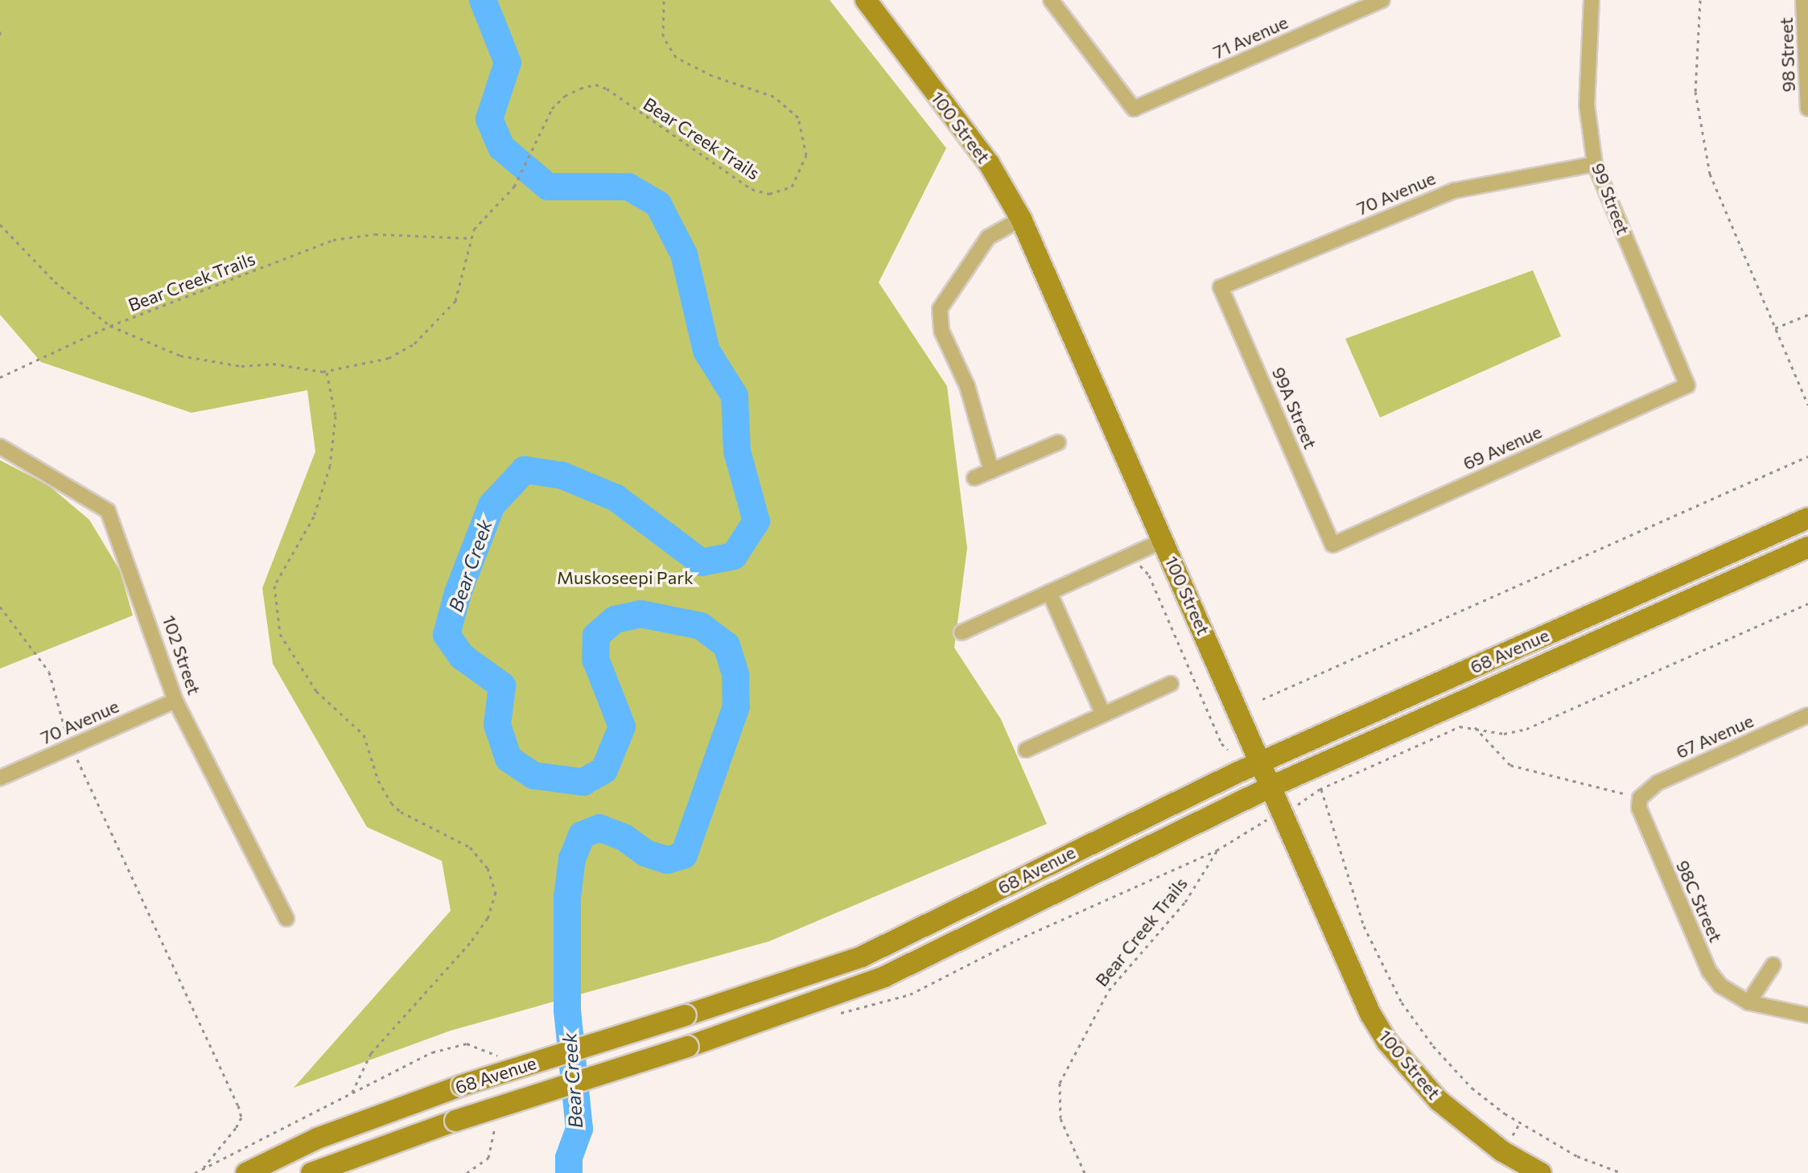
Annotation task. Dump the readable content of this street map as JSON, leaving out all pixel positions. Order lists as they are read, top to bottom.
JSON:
{
  "streets": {
    "main road": ["100 Street", "68 Avenue"],
    "street": [
      "71 Avenue",
      "98 Street",
      "70 Avenue",
      "99 Street",
      "99A Street",
      "69 Avenue",
      "102 Street",
      "67 Avenue",
      "98C Street"
    ],
    "path": ["Bear Creek Trails"]
  },
  "crossings": [
    ["100 Street", "68 Avenue"],
    ["70 Avenue", "99 Street"],
    ["70 Avenue", "99A Street"],
    ["70 Avenue", "102 Street"],
    ["99 Street", "69 Avenue"],
    ["99A Street", "69 Avenue"],
    ["67 Avenue", "98C Street"]
  ],
  "water": ["Bear Creek"],
  "parks": ["Muskoseepi Park"]
}
